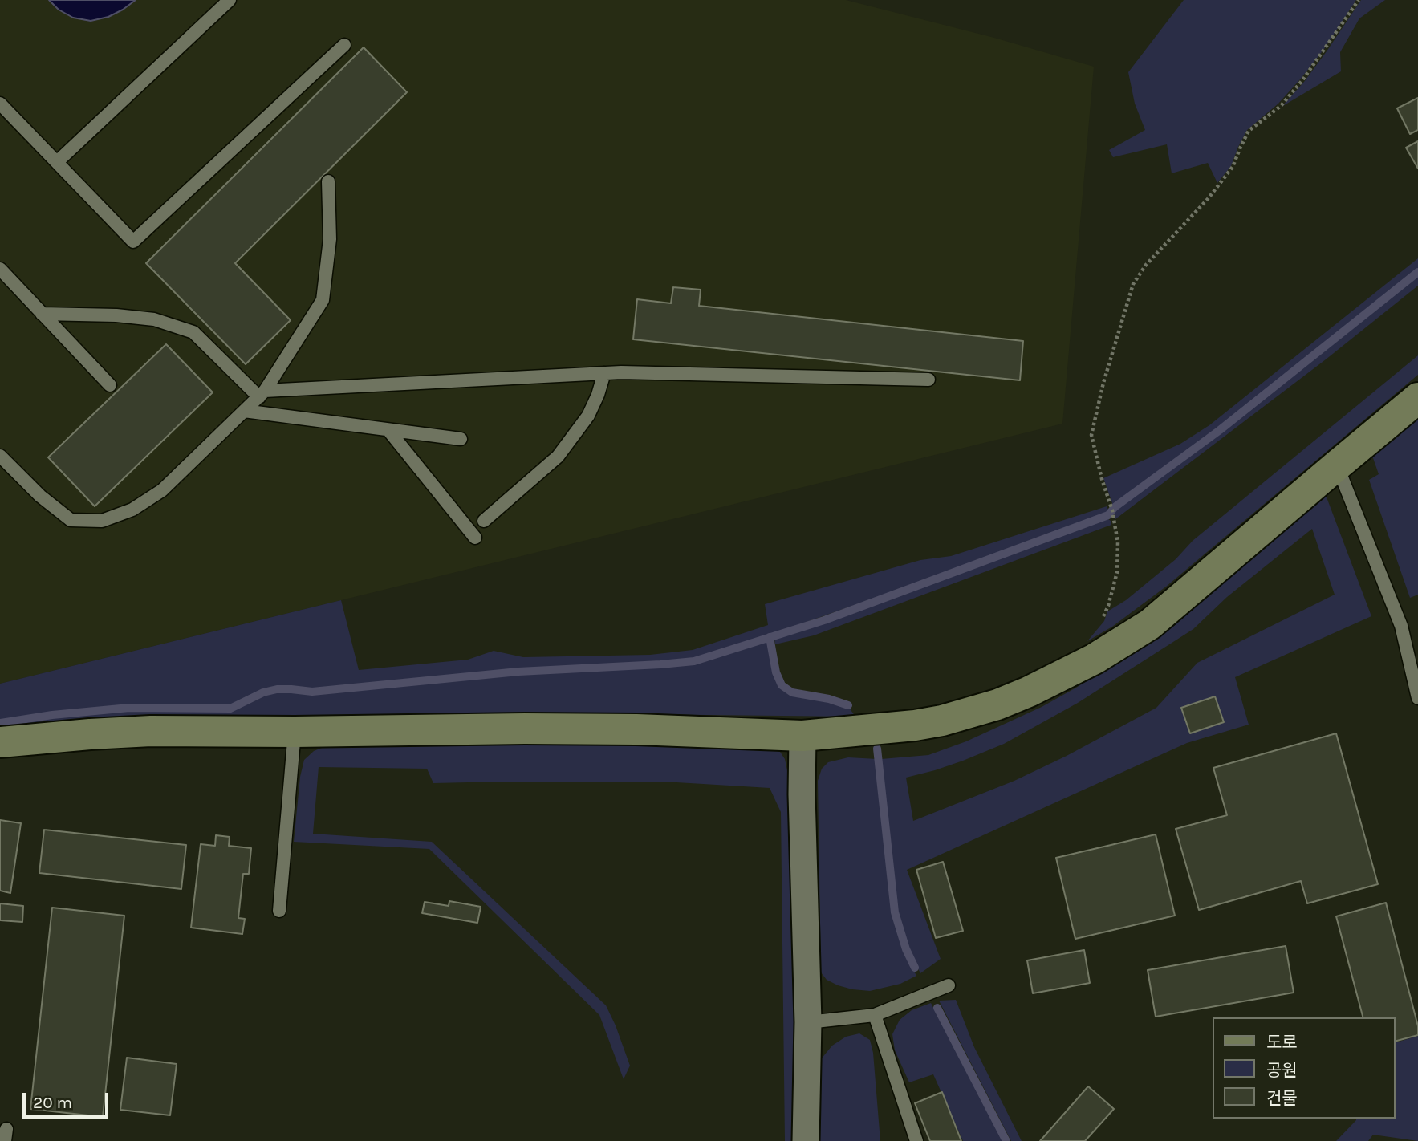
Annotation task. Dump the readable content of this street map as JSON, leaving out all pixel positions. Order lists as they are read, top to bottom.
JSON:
{
  "legend": ["도로", "공원", "건물"],
  "scale_bar": "20 m"
}
